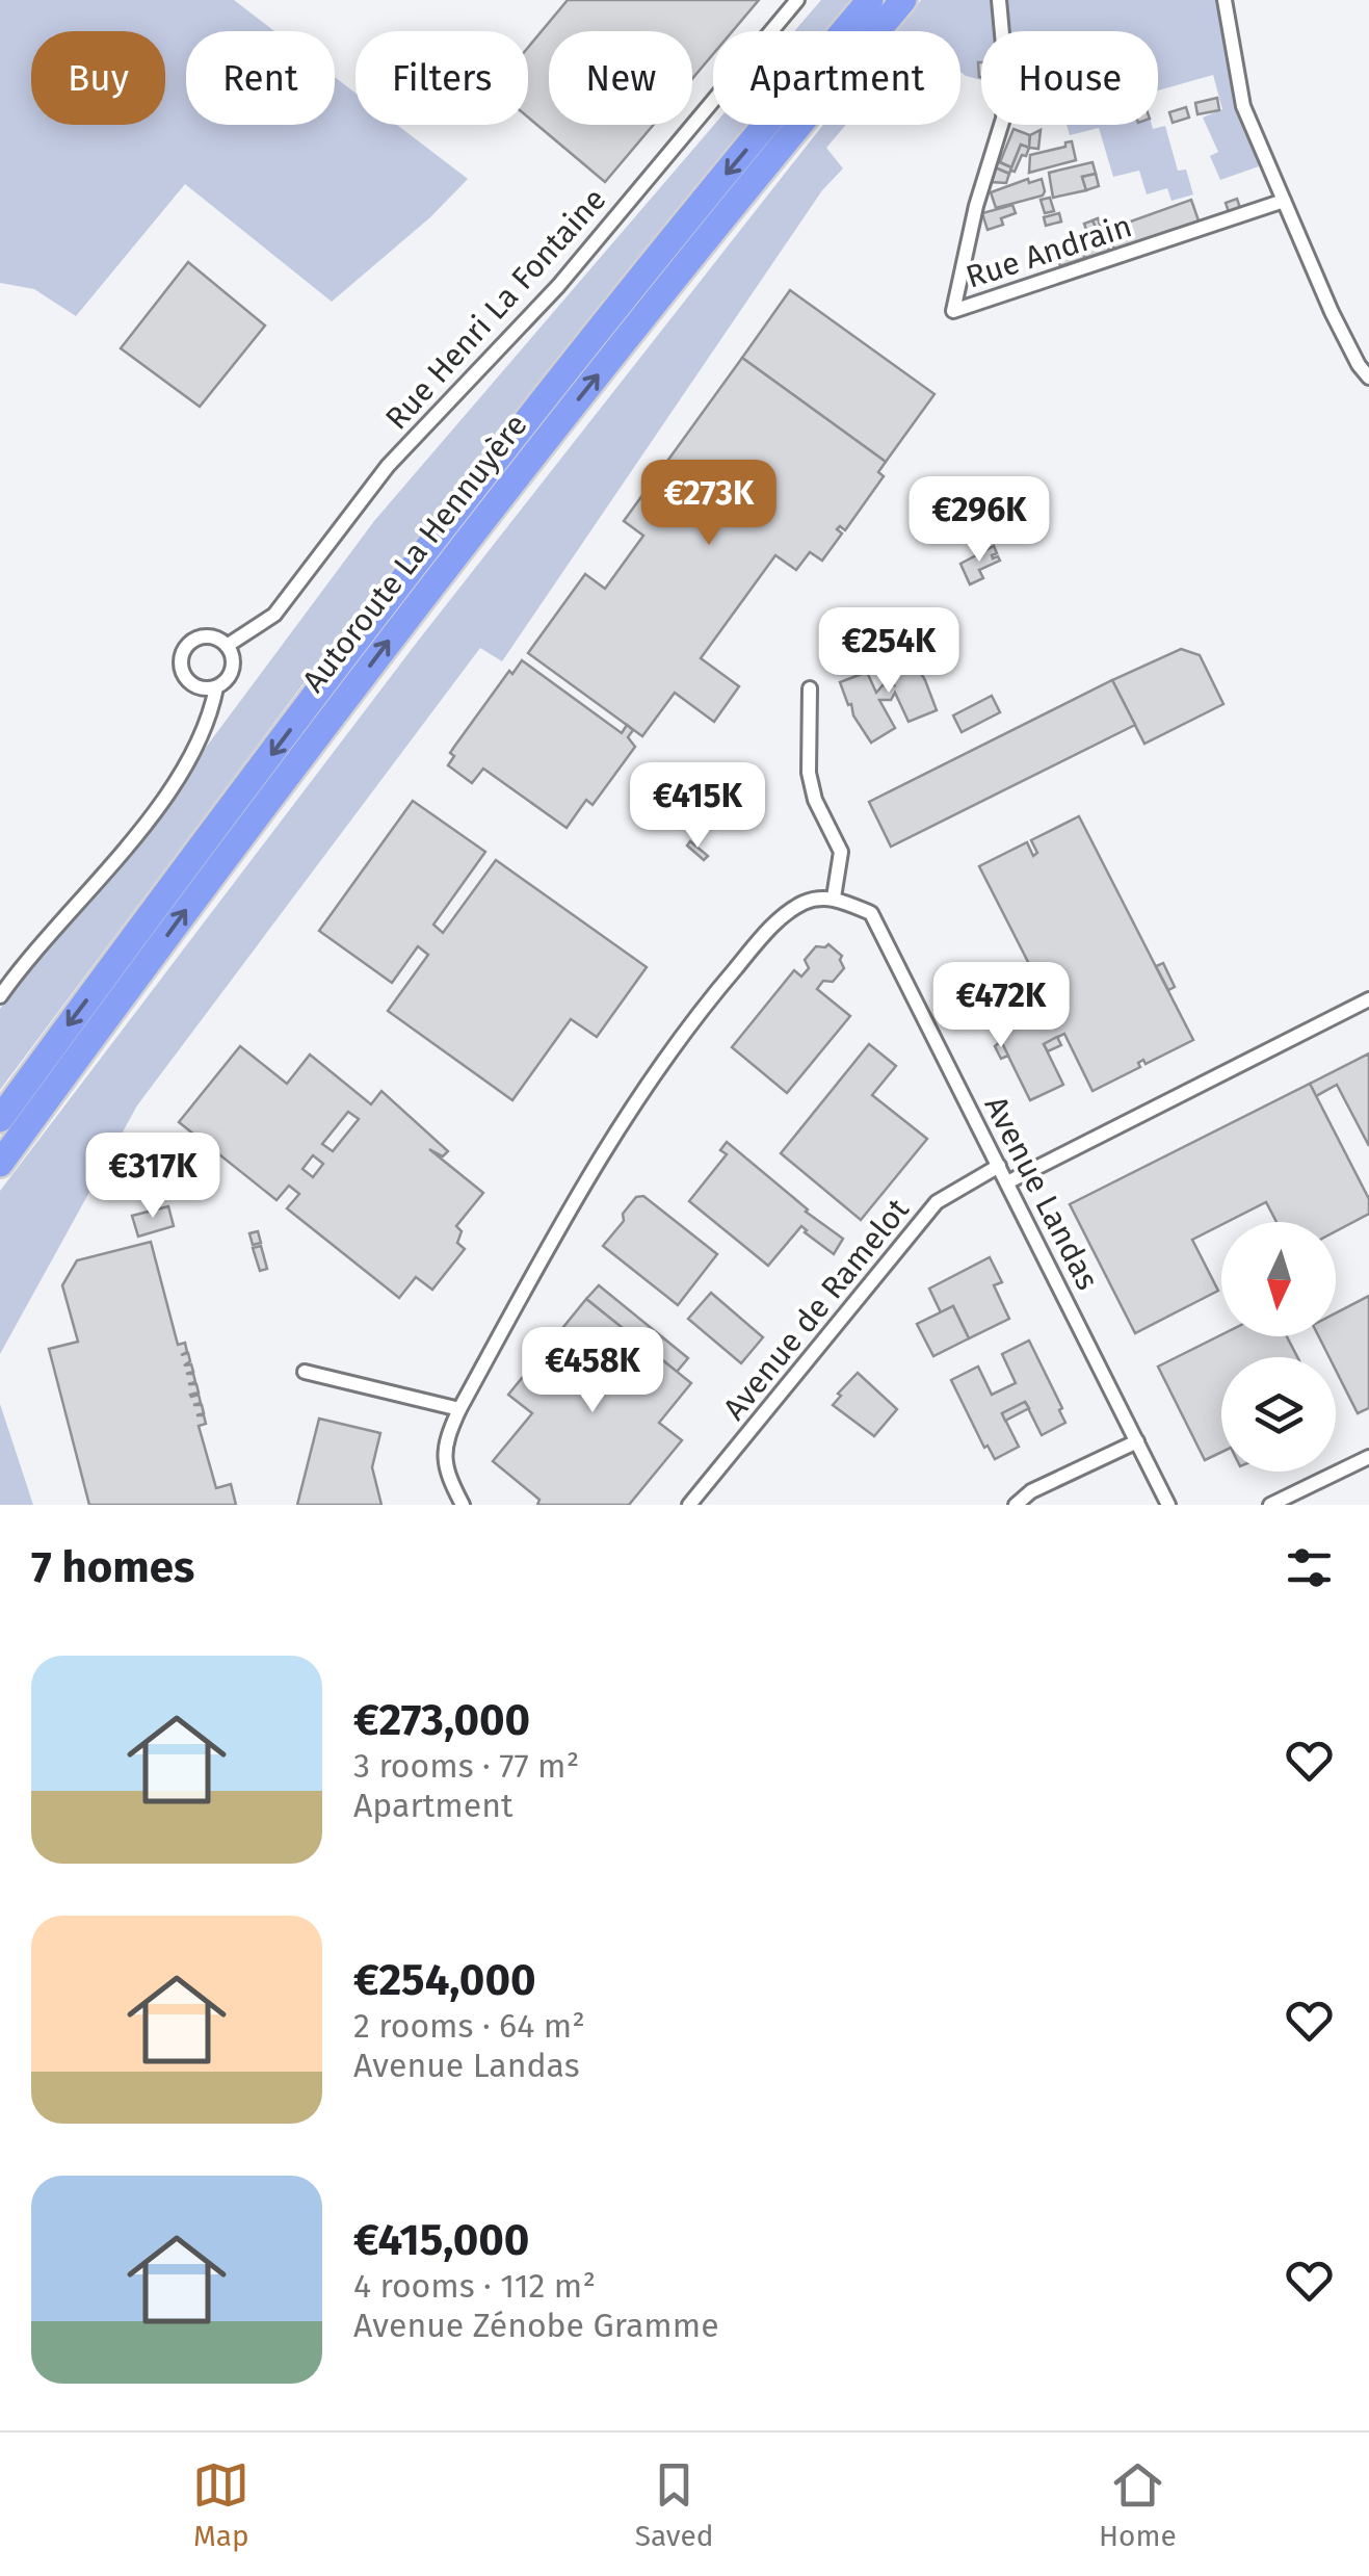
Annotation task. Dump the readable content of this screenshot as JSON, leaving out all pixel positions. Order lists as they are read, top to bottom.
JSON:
{
  "streets": {
    "highway": ["Autoroute La Hennuyère"],
    "street": [
      "Rue Andrain",
      "Rue Henri La Fontaine",
      "Avenue Landas",
      "Avenue de Ramelot"
    ]
  },
  "crossings": [
    ["Avenue Landas", "Avenue de Ramelot"]
  ],
  "north": "bottom",
  "page": {
    "chip": [
      "Buy",
      "Rent",
      "Filters",
      "New",
      "Apartment",
      "House"
    ],
    "price": [
      "€273K",
      "€296K",
      "€254K",
      "€415K",
      "€472K",
      "€317K",
      "€458K"
    ],
    "heading": "7 homes",
    "list": [
      {
        "name": "€273,000",
        "note": "3 rooms · 77 m² · Apartment"
      },
      {
        "name": "€254,000",
        "note": "2 rooms · 64 m² · Avenue Landas"
      },
      {
        "name": "€415,000",
        "note": "4 rooms · 112 m² · Avenue Zénobe Gramme"
      }
    ],
    "tabs": ["Map", "Saved", "Home"]
  }
}
